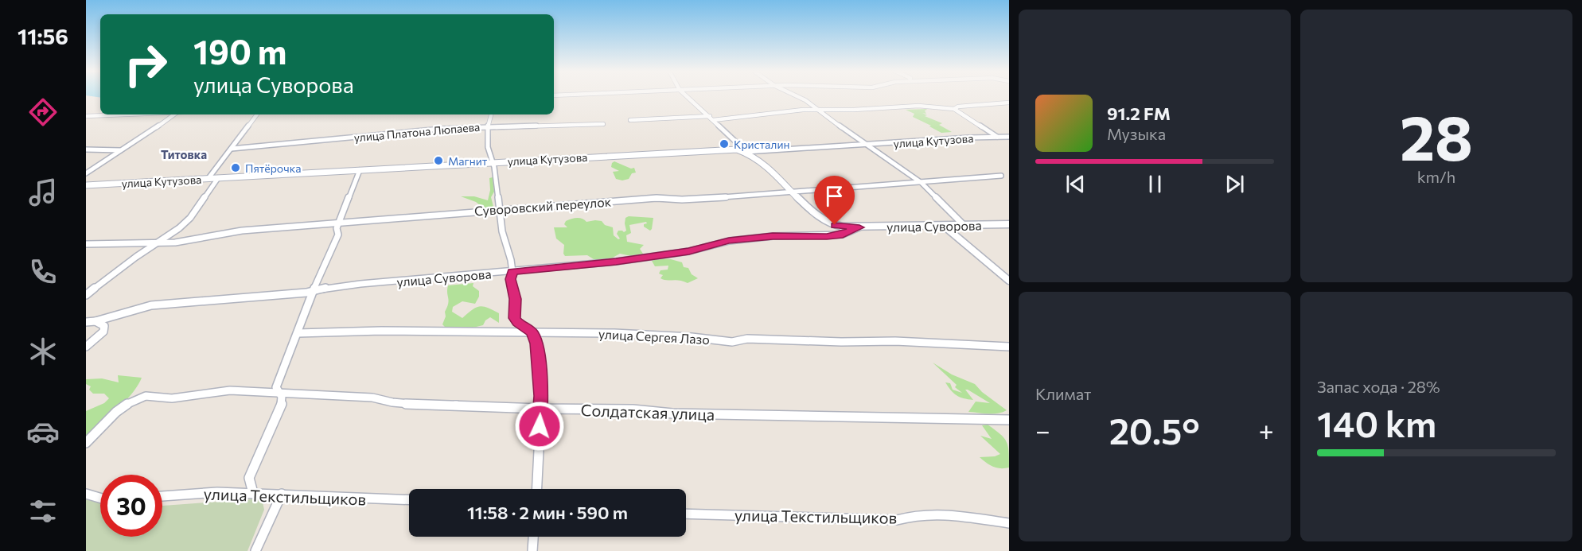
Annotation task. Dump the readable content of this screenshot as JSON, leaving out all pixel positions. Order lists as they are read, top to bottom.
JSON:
{
  "streets": {
    "street": [
      "улица Платона Люпаева",
      "улица Кутузова",
      "Суворовский переулок",
      "улица Суворова",
      "улица Сергея Лазо",
      "Солдатская улица",
      "улица Текстильщиков"
    ]
  },
  "crossings": [
    ["Суворовский переулок", "улица Суворова"]
  ],
  "districts": ["Титовка"],
  "places": ["Кристалин", "Магнит", "Пятёрочка"],
  "page": {
    "tabs": "11:56",
    "tile": [
      ["28", "km/h"],
      "Климат",
      ["Запас хода · 28%", "140 km"]
    ],
    "turn": ["190 m", "улица Суворова"],
    "song": ["91.2 FM", "Музыка"],
    "heat": ["−", "20.5°", "+"],
    "limit": "30",
    "trip": "11:58 · 2 мин · 590 m"
  }
}
